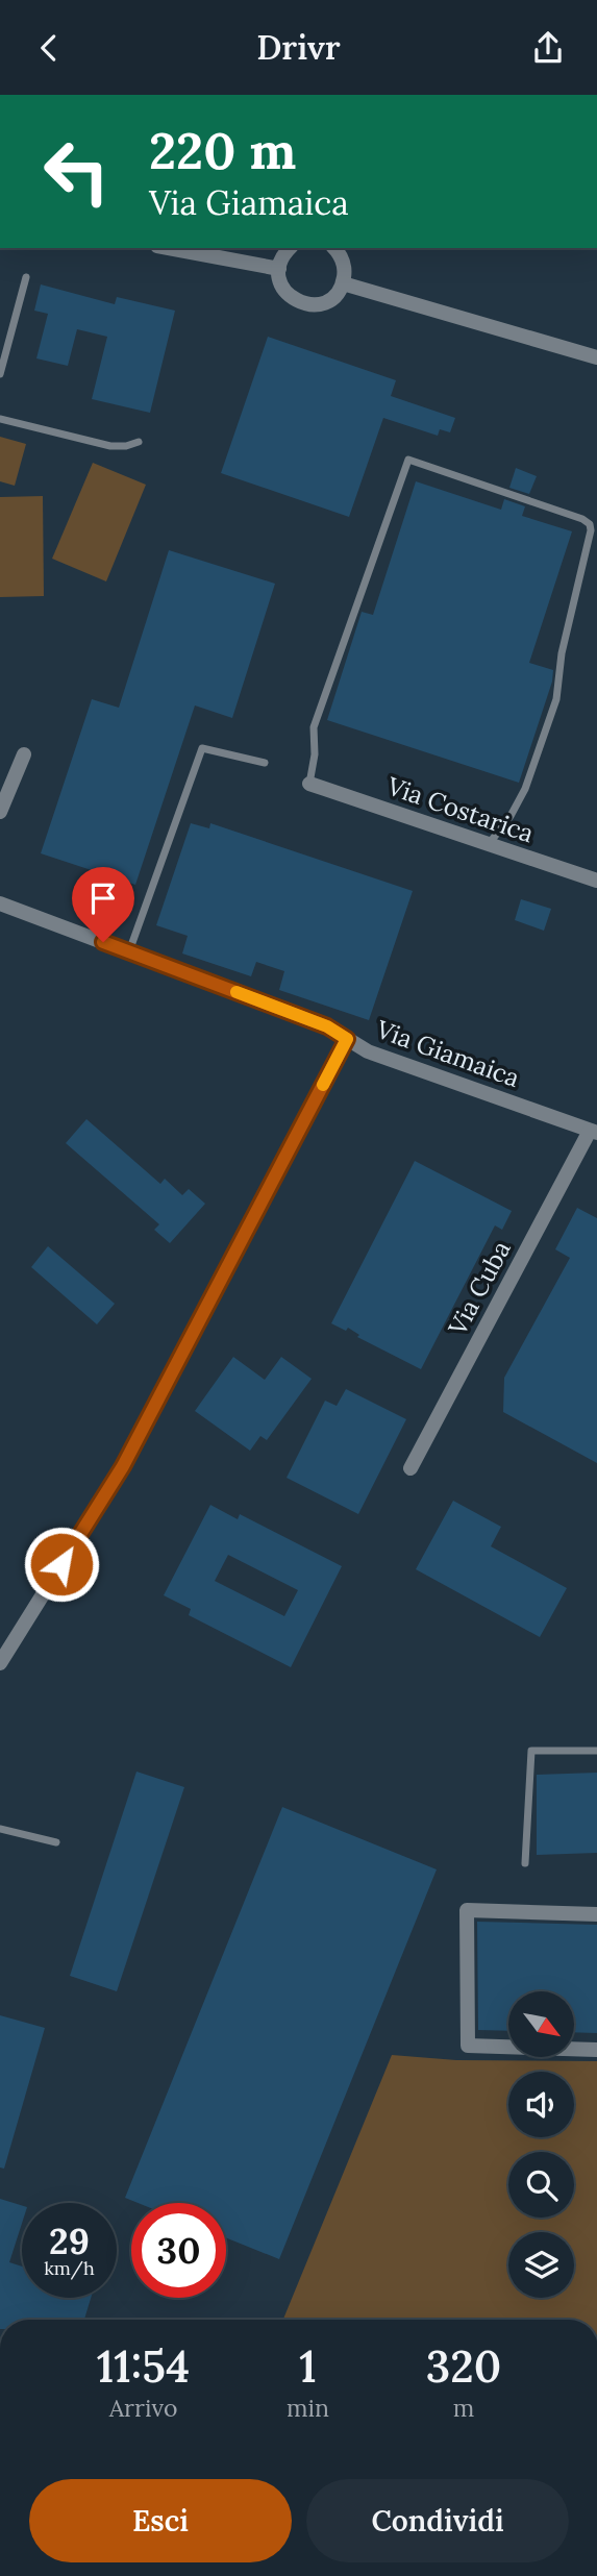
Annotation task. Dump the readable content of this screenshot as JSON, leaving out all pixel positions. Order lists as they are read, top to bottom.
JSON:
{
  "streets": {
    "street": ["Via Costarica", "Via Giamaica", "Via Cuba"]
  },
  "crossings": [
    ["Via Giamaica", "Via Cuba"]
  ],
  "north": "bottom right",
  "page": {
    "header": "Drivr",
    "turn": ["220 m", "Via Giamaica"],
    "speed": "29 km/h",
    "limit": "30",
    "eta": [
      "11:54",
      "Arrivo",
      "1",
      "min",
      "320",
      "m"
    ],
    "buttons": ["Esci", "Condividi"]
  }
}
